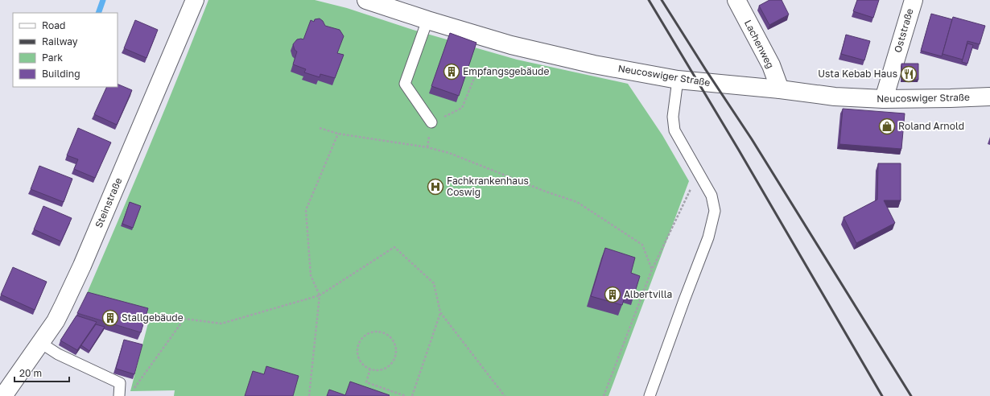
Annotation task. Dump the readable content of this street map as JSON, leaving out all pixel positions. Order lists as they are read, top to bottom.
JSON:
{
  "streets": {
    "street": [
      "Oststraße",
      "Lachenweg",
      "Neucoswiger Straße",
      "Steinstraße"
    ]
  },
  "crossings": [
    ["Oststraße", "Neucoswiger Straße"],
    ["Lachenweg", "Neucoswiger Straße"]
  ],
  "places": {
    "building": ["Empfangsgebäude", "Albertvilla", "Stallgebäude"],
    "restaurant": ["Usta Kebab Haus"],
    "shop": ["Roland Arnold"],
    "hospital": ["Fachkrankenhaus Coswig"]
  },
  "legend": [
    "Road",
    "Railway",
    "Park",
    "Building"
  ],
  "scale_bar": "20 m"
}
